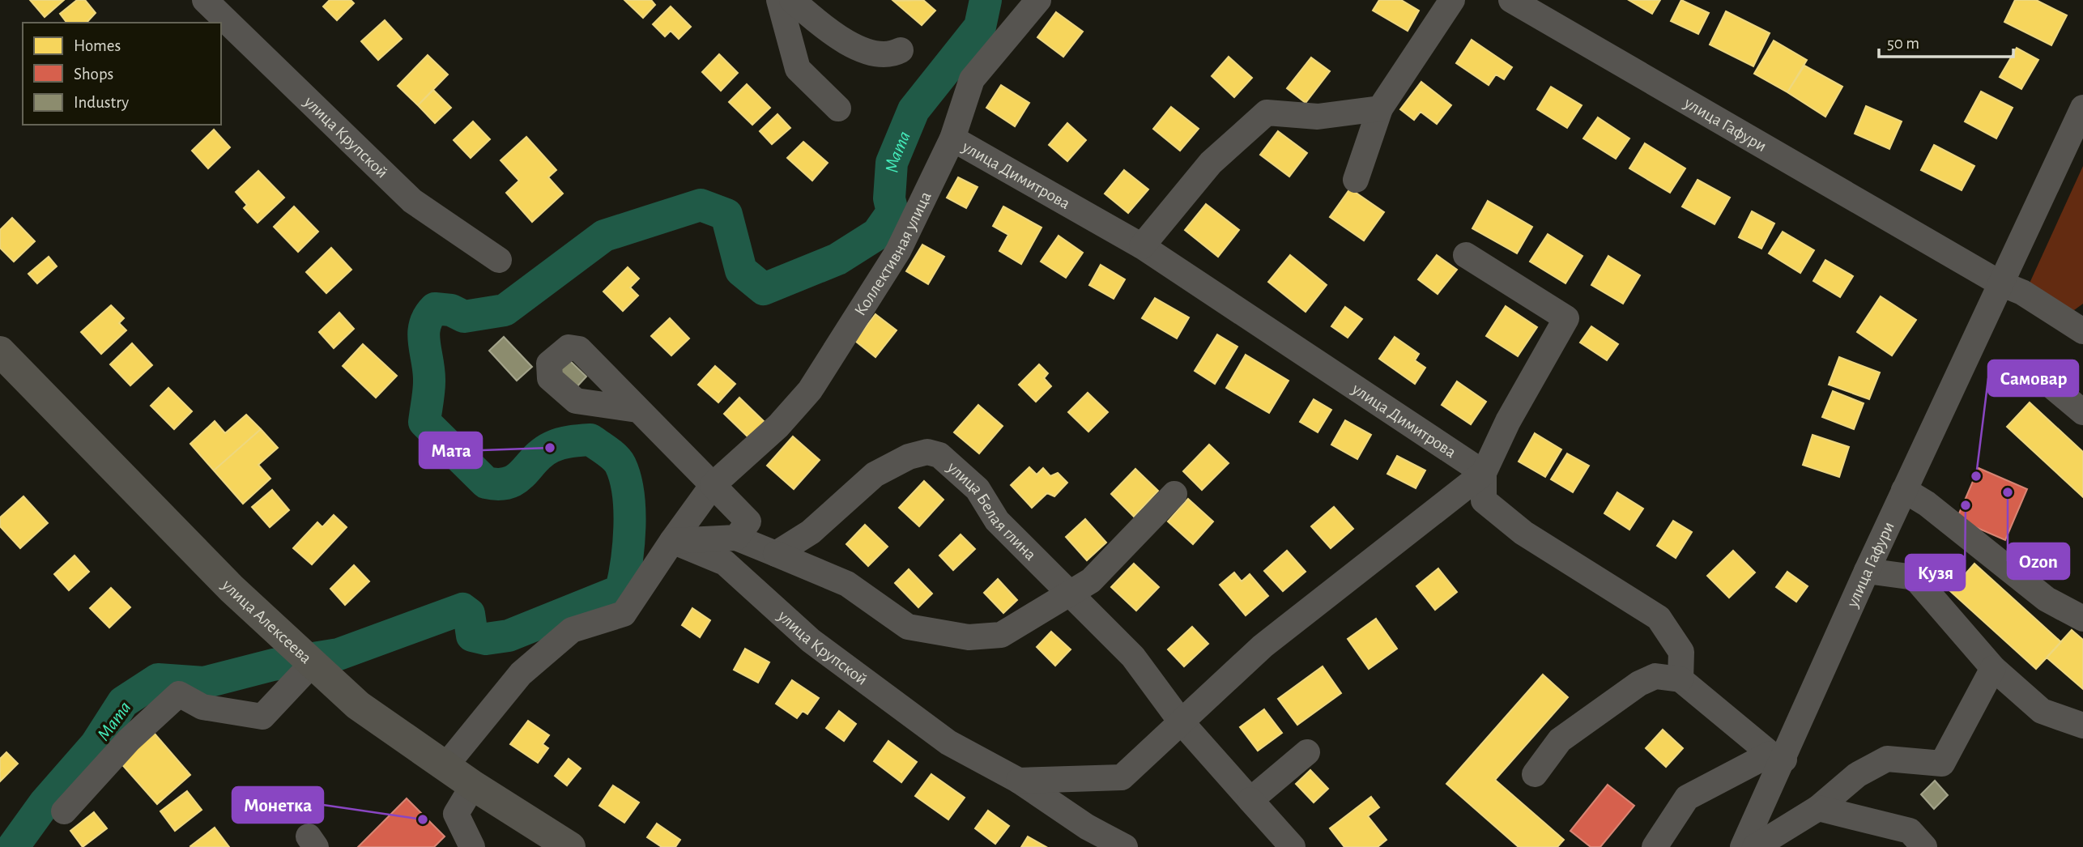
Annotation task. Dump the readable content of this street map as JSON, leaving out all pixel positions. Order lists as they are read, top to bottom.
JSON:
{
  "streets": {
    "main road": ["улица Алексеева"],
    "street": [
      "улица Гафури",
      "улица Крупской",
      "улица Димитрова",
      "Коллективная улица",
      "улица Белая глина"
    ]
  },
  "crossings": [
    ["улица Димитрова", "Коллективная улица"]
  ],
  "water": ["Мата"],
  "places": [
    "Мата",
    "Самовар",
    "Ozon",
    "Кузя",
    "Монетка"
  ],
  "legend": ["Homes", "Shops", "Industry"],
  "scale_bar": "50 m"
}
